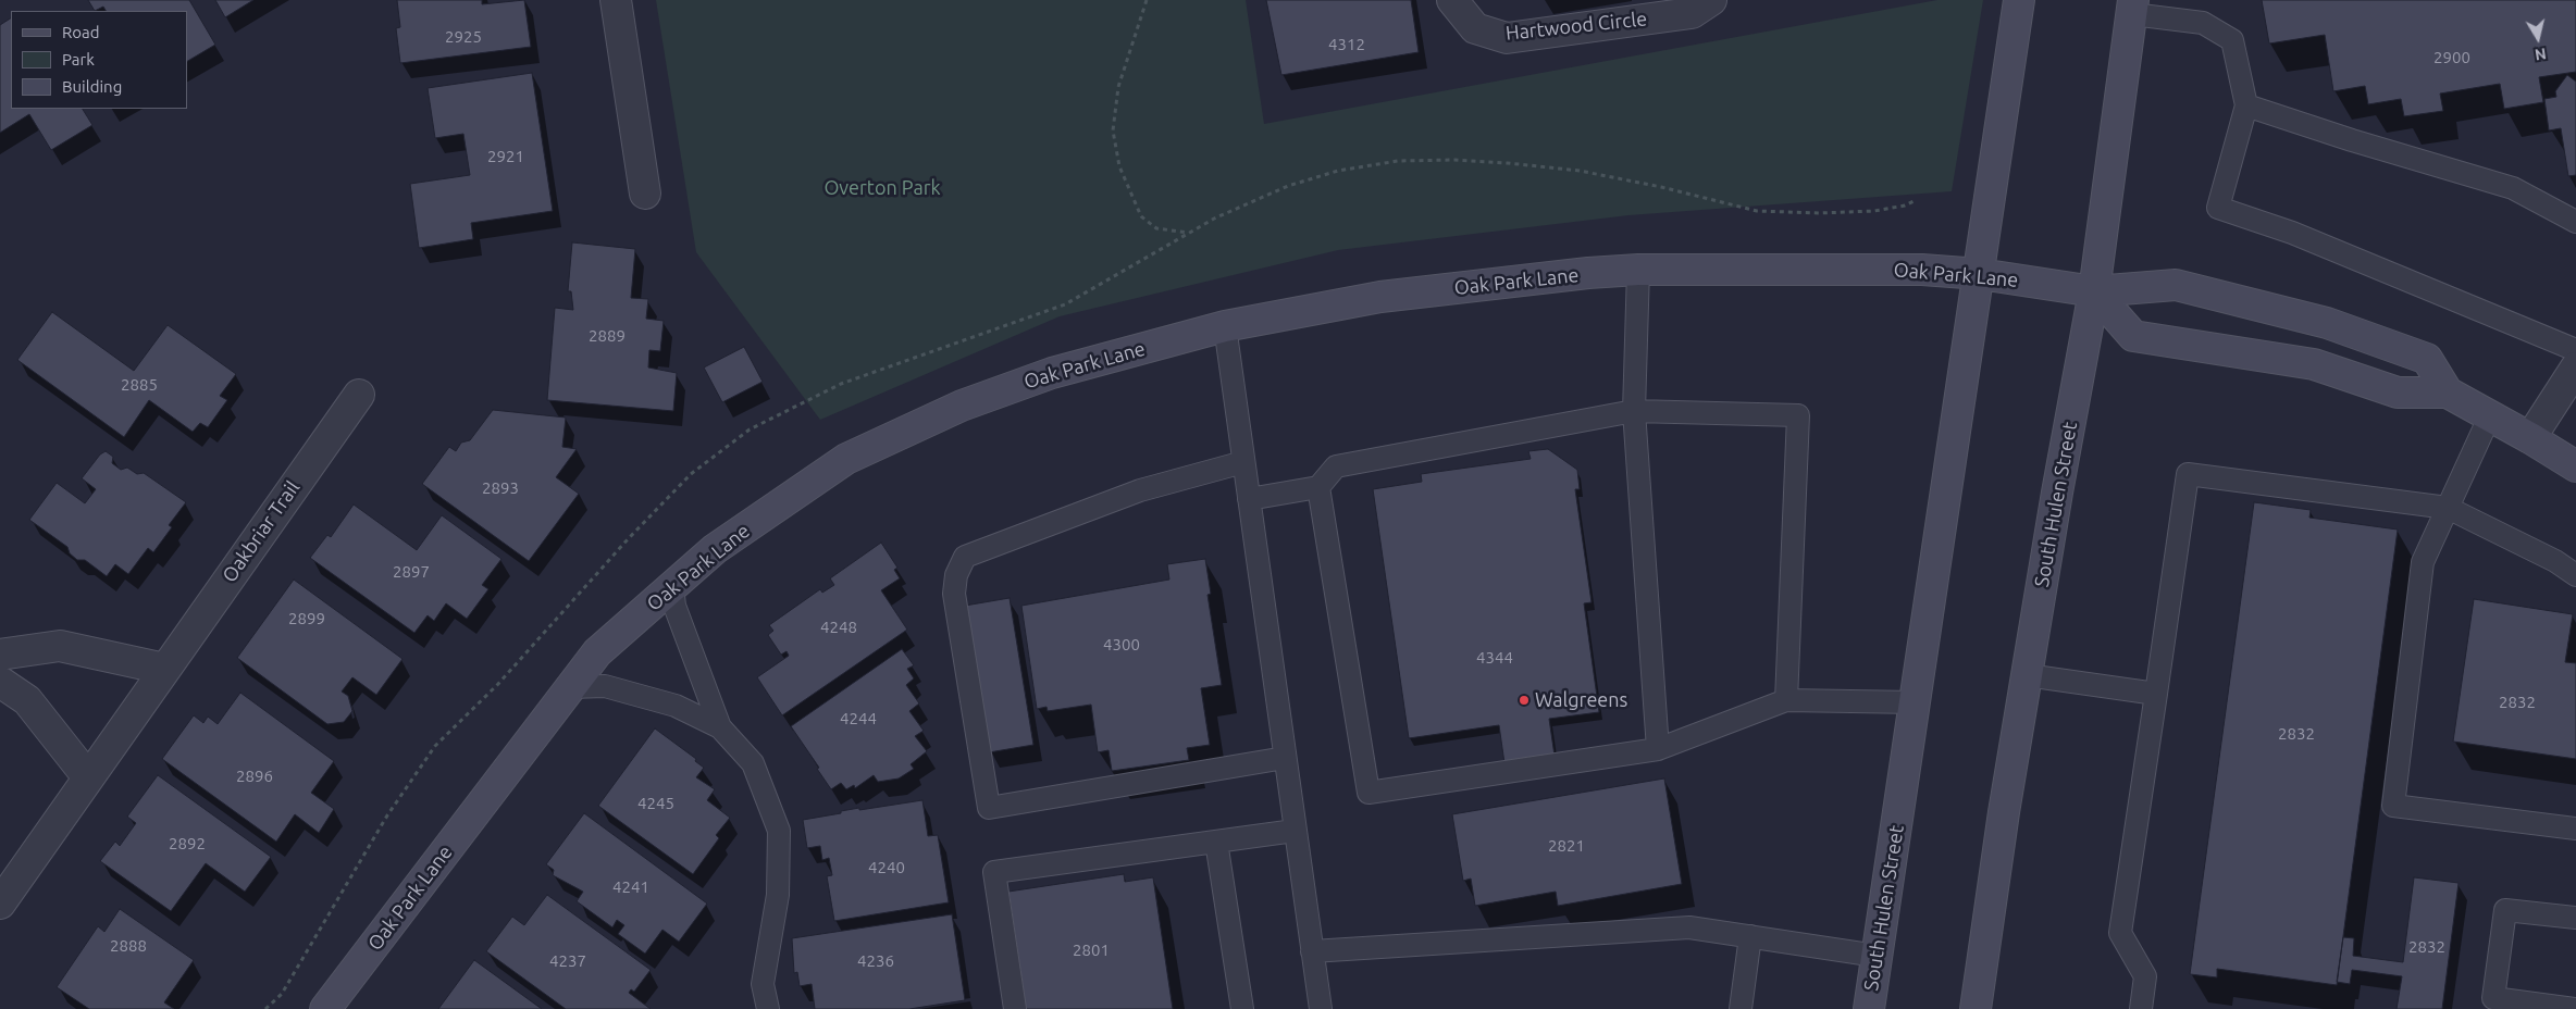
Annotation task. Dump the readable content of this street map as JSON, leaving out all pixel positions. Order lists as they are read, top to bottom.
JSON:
{
  "streets": {
    "street": [
      "Hartwood Circle",
      "Oak Park Lane",
      "South Hulen Street",
      "Oakbriar Trail"
    ]
  },
  "crossings": [
    ["Oak Park Lane", "South Hulen Street"]
  ],
  "parks": ["Overton Park"],
  "places": ["Walgreens"],
  "house_numbers": [
    "2925",
    "4312",
    "2900",
    "2921",
    "2889",
    "2885",
    "2893",
    "2897",
    "2899",
    "4248",
    "4300",
    "4344",
    "2832",
    "4244",
    "2832",
    "2896",
    "4245",
    "2892",
    "2821",
    "4240",
    "4241",
    "2888",
    "2832",
    "2801",
    "4237",
    "4236"
  ],
  "legend": ["Road", "Park", "Building"],
  "north": "bottom"
}
